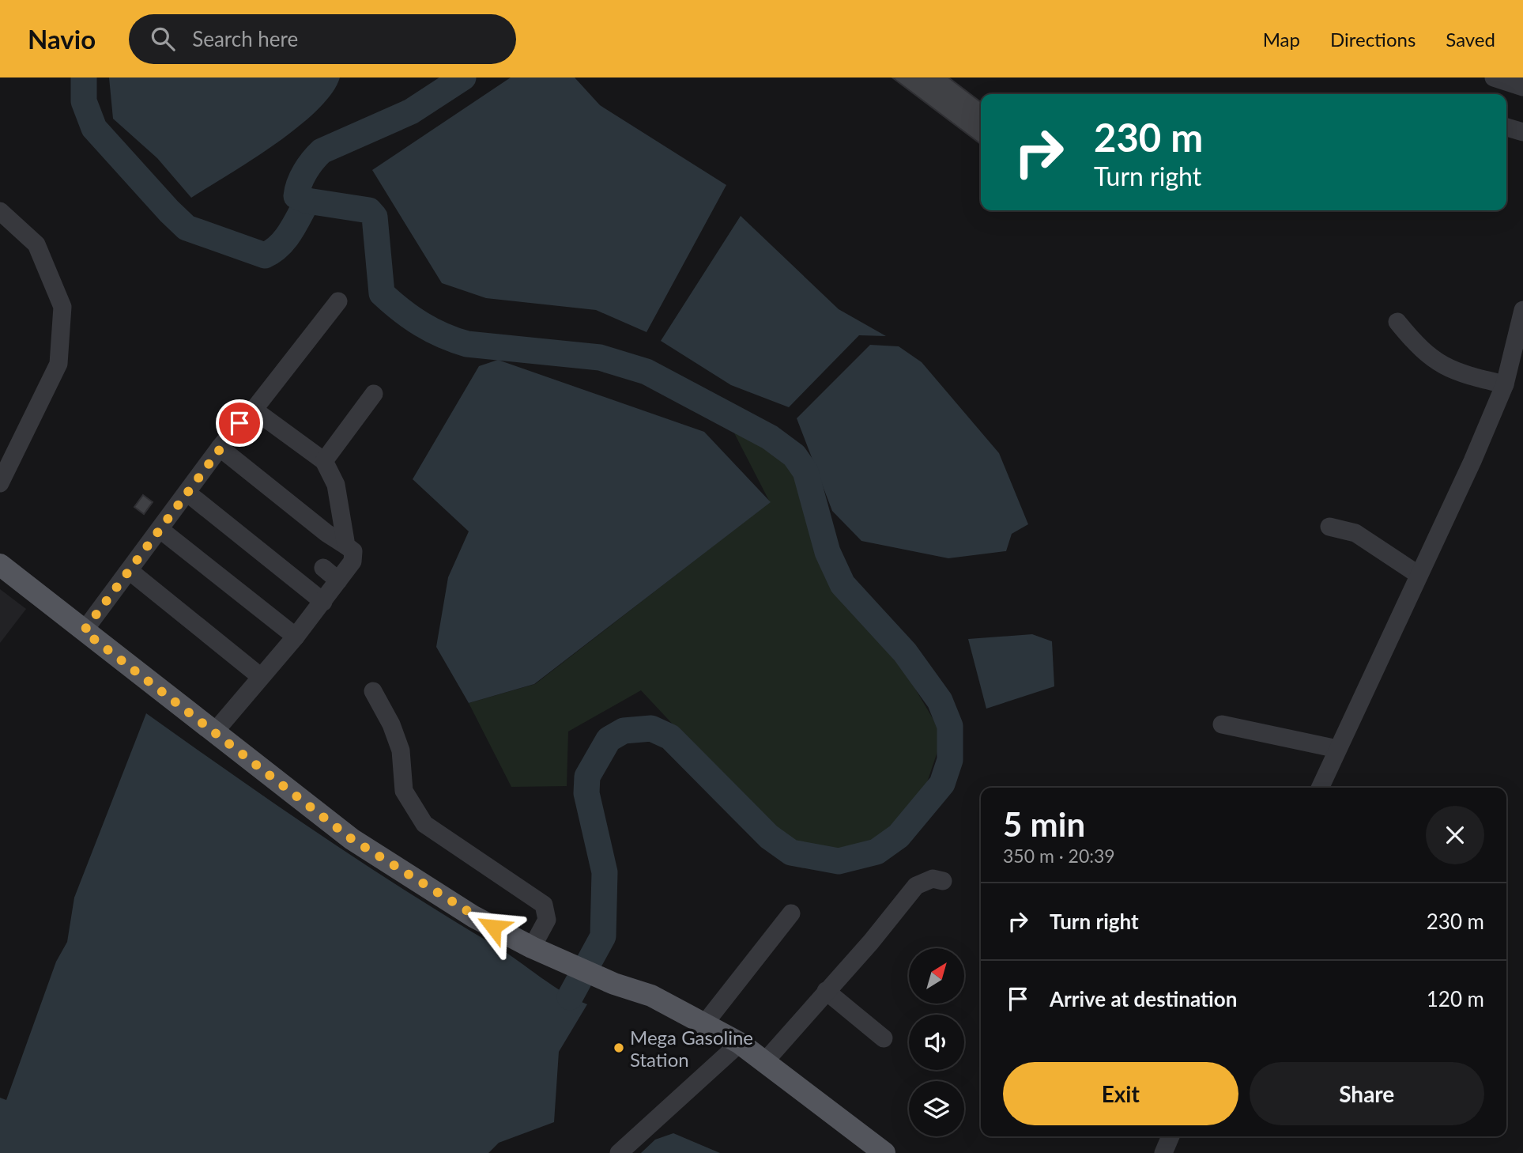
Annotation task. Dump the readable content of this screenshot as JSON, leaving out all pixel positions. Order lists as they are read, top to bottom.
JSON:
{
  "places": ["Mega Gasoline Station"],
  "north": "top right",
  "page": {
    "header": "Navio",
    "search": "Search here",
    "nav": ["Map", "Directions", "Saved"],
    "turn": ["230 m", "Turn right"],
    "heading": ["5 min", "350 m · 20:39"],
    "list": [
      {
        "name": "Turn right",
        "value": "230 m"
      },
      {
        "name": "Arrive at destination",
        "value": "120 m"
      }
    ],
    "buttons": ["Exit", "Share"]
  }
}
